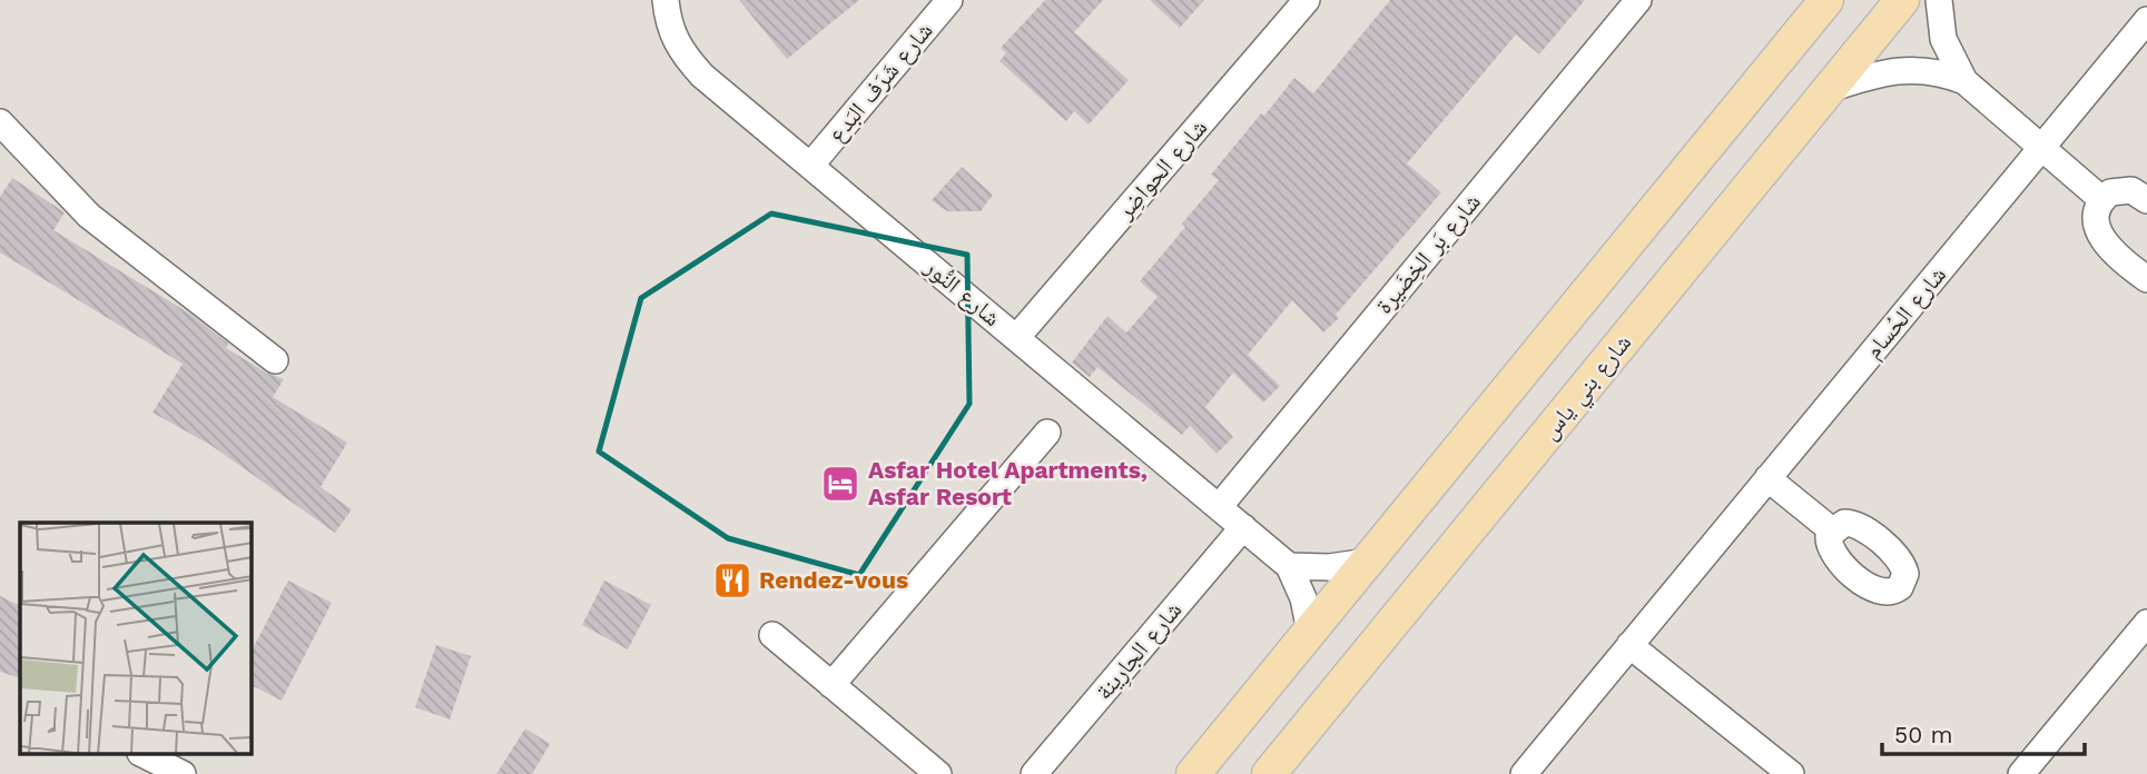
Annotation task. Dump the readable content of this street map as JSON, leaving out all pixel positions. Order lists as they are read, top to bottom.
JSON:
{
  "streets": {
    "main road": ["شارع بني ياس"],
    "street": [
      "شارع شَرَف البَدع",
      "شارع الحواضِر",
      "شارع بَر الخِضَيرة",
      "شارع النُّور",
      "شارع الحُسام",
      "شارع الجارِينة"
    ]
  },
  "crossings": [
    ["شارع شَرَف البَدع", "شارع النُّور"],
    ["شارع الحواضِر", "شارع النُّور"],
    ["شارع بَر الخِضَيرة", "شارع النُّور"],
    ["شارع النُّور", "شارع الجارِينة"]
  ],
  "places": {
    "hotel": ["Asfar Hotel Apartments, Asfar Resort"],
    "restaurant": ["Rendez-vous"]
  },
  "scale_bar": "50 m"
}
